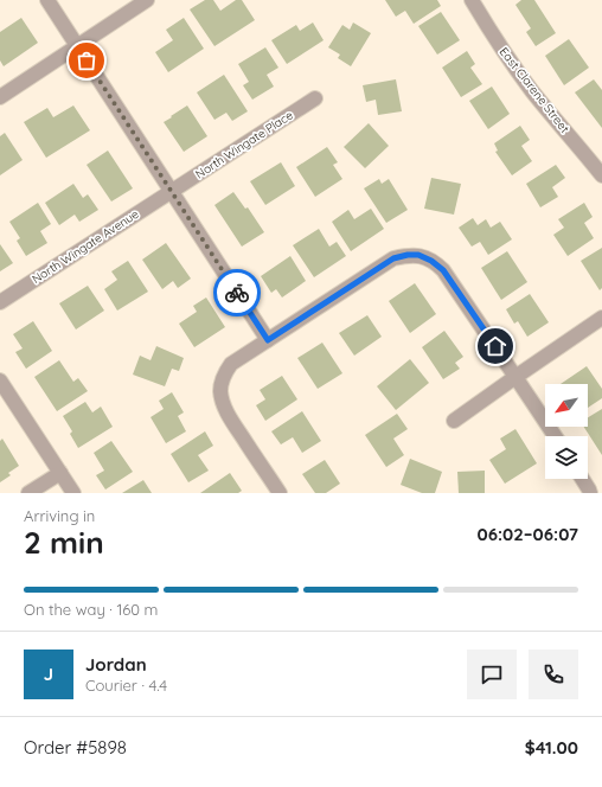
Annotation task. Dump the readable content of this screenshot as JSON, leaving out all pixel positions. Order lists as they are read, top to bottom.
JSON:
{
  "streets": {
    "street": ["East Clarene Street", "North Wingate Place", "North Wingate Avenue"]
  },
  "crossings": [
    ["North Wingate Place", "North Wingate Avenue"]
  ],
  "north": "bottom left",
  "page": {
    "heading": ["2 min", "Arriving in", "06:02–06:07"],
    "panel": [
      "Jordan",
      "Courier · 4.4",
      "Order #5898",
      "$41.00"
    ],
    "bar": "On the way · 160 m",
    "round": "J"
  }
}
